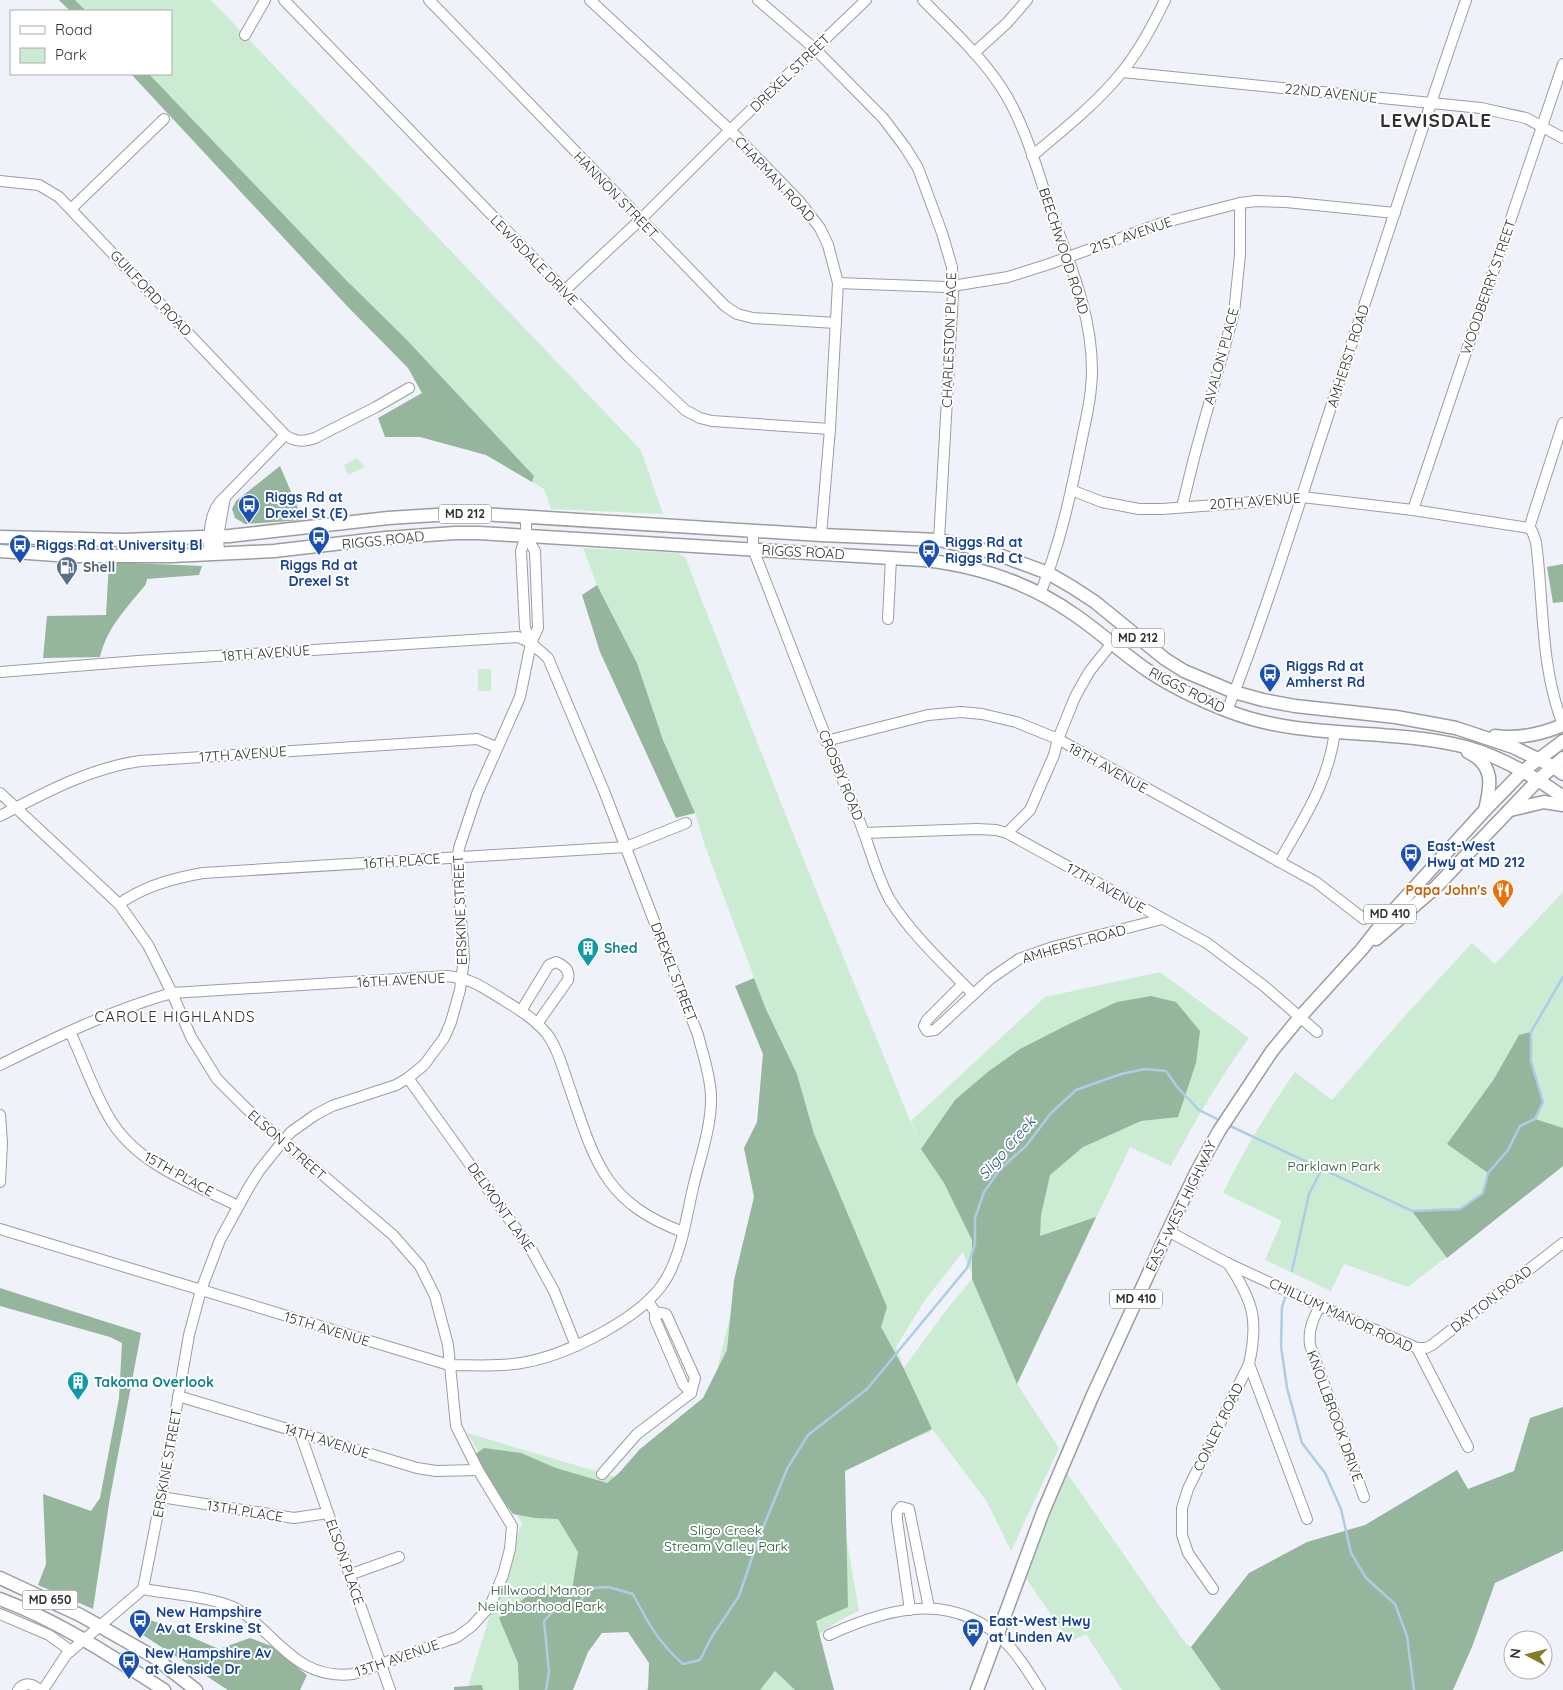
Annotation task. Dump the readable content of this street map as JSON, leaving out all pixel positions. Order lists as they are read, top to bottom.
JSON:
{
  "streets": {
    "main road": [
      "MD 212",
      "RIGGS ROAD",
      "MD 410",
      "EAST-WEST HIGHWAY",
      "MD 650"
    ],
    "street": [
      "DREXEL STREET",
      "22ND AVENUE",
      "CHAPMAN ROAD",
      "HANNON STREET",
      "21ST AVENUE",
      "BEECHWOOD ROAD",
      "LEWISDALE DRIVE",
      "WOODBERRY STREET",
      "GUILFORD ROAD",
      "CHARLESTON PLACE",
      "AVALON PLACE",
      "AMHERST ROAD",
      "20TH AVENUE",
      "18TH AVENUE",
      "17TH AVENUE",
      "CROSBY ROAD",
      "16TH PLACE",
      "ERSKINE STREET",
      "16TH AVENUE",
      "ELSON STREET",
      "15TH PLACE",
      "DELMONT LANE",
      "DAYTON ROAD",
      "CHILLUM MANOR ROAD",
      "15TH AVENUE",
      "KNOLLBROOK DRIVE",
      "CONLEY ROAD",
      "14TH AVENUE",
      "13TH PLACE",
      "ELSON PLACE",
      "13TH AVENUE"
    ]
  },
  "crossings": [
    ["DREXEL STREET", "CHAPMAN ROAD"],
    ["DREXEL STREET", "HANNON STREET"],
    ["DREXEL STREET", "LEWISDALE DRIVE"],
    ["DREXEL STREET", "CHARLESTON PLACE"],
    ["DREXEL STREET", "18TH AVENUE"],
    ["DREXEL STREET", "16TH PLACE"],
    ["DREXEL STREET", "ERSKINE STREET"],
    ["DREXEL STREET", "16TH AVENUE"],
    ["DREXEL STREET", "15TH AVENUE"],
    ["22ND AVENUE", "WOODBERRY STREET"],
    ["22ND AVENUE", "AMHERST ROAD"],
    ["CHAPMAN ROAD", "HANNON STREET"],
    ["CHAPMAN ROAD", "21ST AVENUE"],
    ["CHAPMAN ROAD", "LEWISDALE DRIVE"],
    ["CHAPMAN ROAD", "RIGGS ROAD"],
    ["21ST AVENUE", "BEECHWOOD ROAD"],
    ["21ST AVENUE", "CHARLESTON PLACE"],
    ["21ST AVENUE", "AVALON PLACE"],
    ["21ST AVENUE", "AMHERST ROAD"],
    ["BEECHWOOD ROAD", "20TH AVENUE"],
    ["BEECHWOOD ROAD", "RIGGS ROAD"],
    ["WOODBERRY STREET", "20TH AVENUE"],
    ["CHARLESTON PLACE", "RIGGS ROAD"],
    ["AVALON PLACE", "20TH AVENUE"],
    ["AMHERST ROAD", "20TH AVENUE"],
    ["AMHERST ROAD", "RIGGS ROAD"],
    ["AMHERST ROAD", "17TH AVENUE"],
    ["AMHERST ROAD", "CROSBY ROAD"],
    ["RIGGS ROAD", "CROSBY ROAD"],
    ["RIGGS ROAD", "EAST-WEST HIGHWAY"],
    ["18TH AVENUE", "CROSBY ROAD"],
    ["18TH AVENUE", "ERSKINE STREET"],
    ["17TH AVENUE", "CROSBY ROAD"],
    ["17TH AVENUE", "ERSKINE STREET"],
    ["17TH AVENUE", "ELSON STREET"],
    ["17TH AVENUE", "EAST-WEST HIGHWAY"],
    ["16TH PLACE", "ERSKINE STREET"],
    ["16TH PLACE", "ELSON STREET"],
    ["ERSKINE STREET", "16TH AVENUE"],
    ["ERSKINE STREET", "ELSON STREET"],
    ["ERSKINE STREET", "15TH PLACE"],
    ["ERSKINE STREET", "DELMONT LANE"],
    ["ERSKINE STREET", "15TH AVENUE"],
    ["ERSKINE STREET", "14TH AVENUE"],
    ["ERSKINE STREET", "13TH PLACE"],
    ["ERSKINE STREET", "13TH AVENUE"],
    ["16TH AVENUE", "ELSON STREET"],
    ["16TH AVENUE", "15TH PLACE"],
    ["ELSON STREET", "15TH AVENUE"],
    ["ELSON STREET", "14TH AVENUE"],
    ["ELSON STREET", "13TH AVENUE"],
    ["EAST-WEST HIGHWAY", "CHILLUM MANOR ROAD"],
    ["DELMONT LANE", "15TH AVENUE"],
    ["DAYTON ROAD", "CHILLUM MANOR ROAD"],
    ["CHILLUM MANOR ROAD", "KNOLLBROOK DRIVE"],
    ["CHILLUM MANOR ROAD", "CONLEY ROAD"],
    ["14TH AVENUE", "ELSON PLACE"],
    ["13TH PLACE", "ELSON PLACE"],
    ["ELSON PLACE", "13TH AVENUE"]
  ],
  "districts": ["LEWISDALE", "CAROLE HIGHLANDS"],
  "water": ["Sligo Creek"],
  "parks": ["Parklawn Park", "Sligo Creek Stream Valley Park", "Hillwood Manor Neighborhood Park"],
  "places": {
    "bus stop": [
      "Riggs Rd at Drexel St (E)",
      "Riggs Rd at Drexel St",
      "Riggs Rd at University Bl",
      "Riggs Rd at Riggs Rd Ct",
      "Riggs Rd at Amherst Rd",
      "East-West Hwy at MD 212",
      "New Hampshire Av at Erskine St",
      "East-West Hwy at Linden Av",
      "New Hampshire Av at Glenside Dr"
    ],
    "fuel station": ["Shell"],
    "restaurant": ["Papa John's"],
    "building": ["Shed", "Takoma Overlook"]
  },
  "legend": ["Road", "Park"],
  "north": "left"
}
